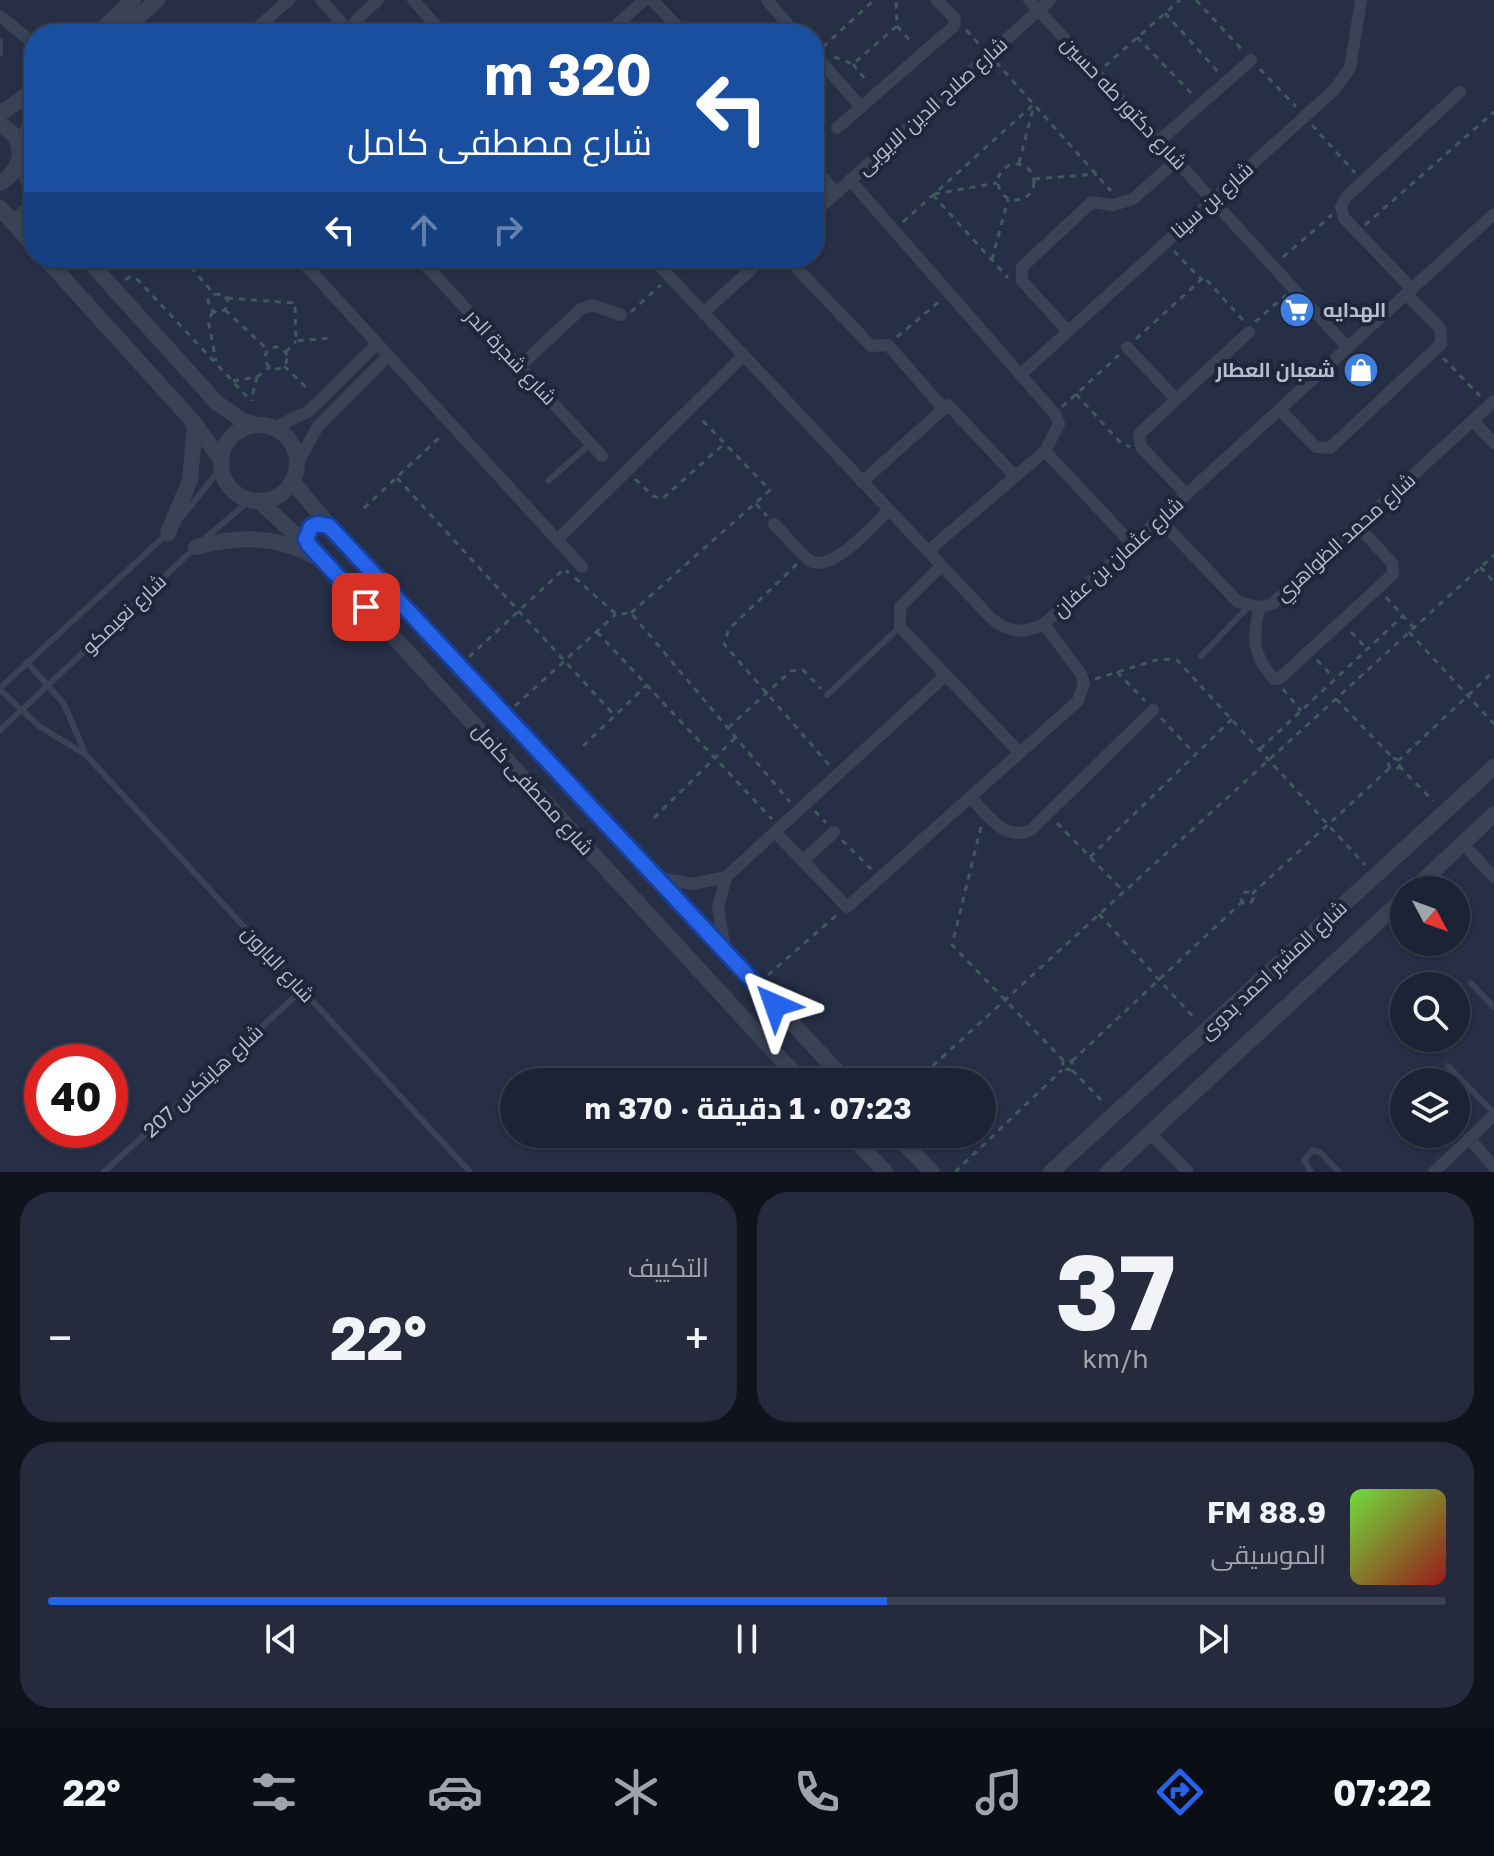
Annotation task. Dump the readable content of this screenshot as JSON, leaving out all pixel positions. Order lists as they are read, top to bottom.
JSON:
{
  "streets": {
    "street": [
      "شارع دكتور طه حسين",
      "شارع صلاح الدين الايوبى",
      "شارع بن سينا",
      "شارع شجرة الدر",
      "شارع محمد الظواهري",
      "شارع عثمان بن عفان",
      "شارع مصطفى كامل",
      "شارع المشير احمد بدوى"
    ],
    "lane": ["شارع نعيمكو", "شارع البارون", "شارع هايتكس 207"]
  },
  "crossings": [
    ["شارع دكتور طه حسين", "شارع صلاح الدين الايوبى"],
    ["شارع دكتور طه حسين", "شارع بن سينا"],
    ["شارع دكتور طه حسين", "شارع عثمان بن عفان"],
    ["شارع محمد الظواهري", "شارع عثمان بن عفان"],
    ["شارع نعيمكو", "شارع مصطفى كامل"],
    ["شارع نعيمكو", "شارع البارون"],
    ["شارع البارون", "شارع هايتكس 207"]
  ],
  "places": {
    "supermarket": ["الهدايه"],
    "shop": ["شعبان العطار"]
  },
  "north": "bottom right",
  "page": {
    "turn": ["320 m", "شارع مصطفى كامل"],
    "limit": "40",
    "trip": "07:23 · 1 دقيقة · 370 m",
    "tile": [
      ["37", "km/h"],
      "التكييف"
    ],
    "heat": ["−", "22°", "+"],
    "song": ["88.9 FM", "الموسيقى"],
    "tabs": ["07:22", "22°"]
  }
}
